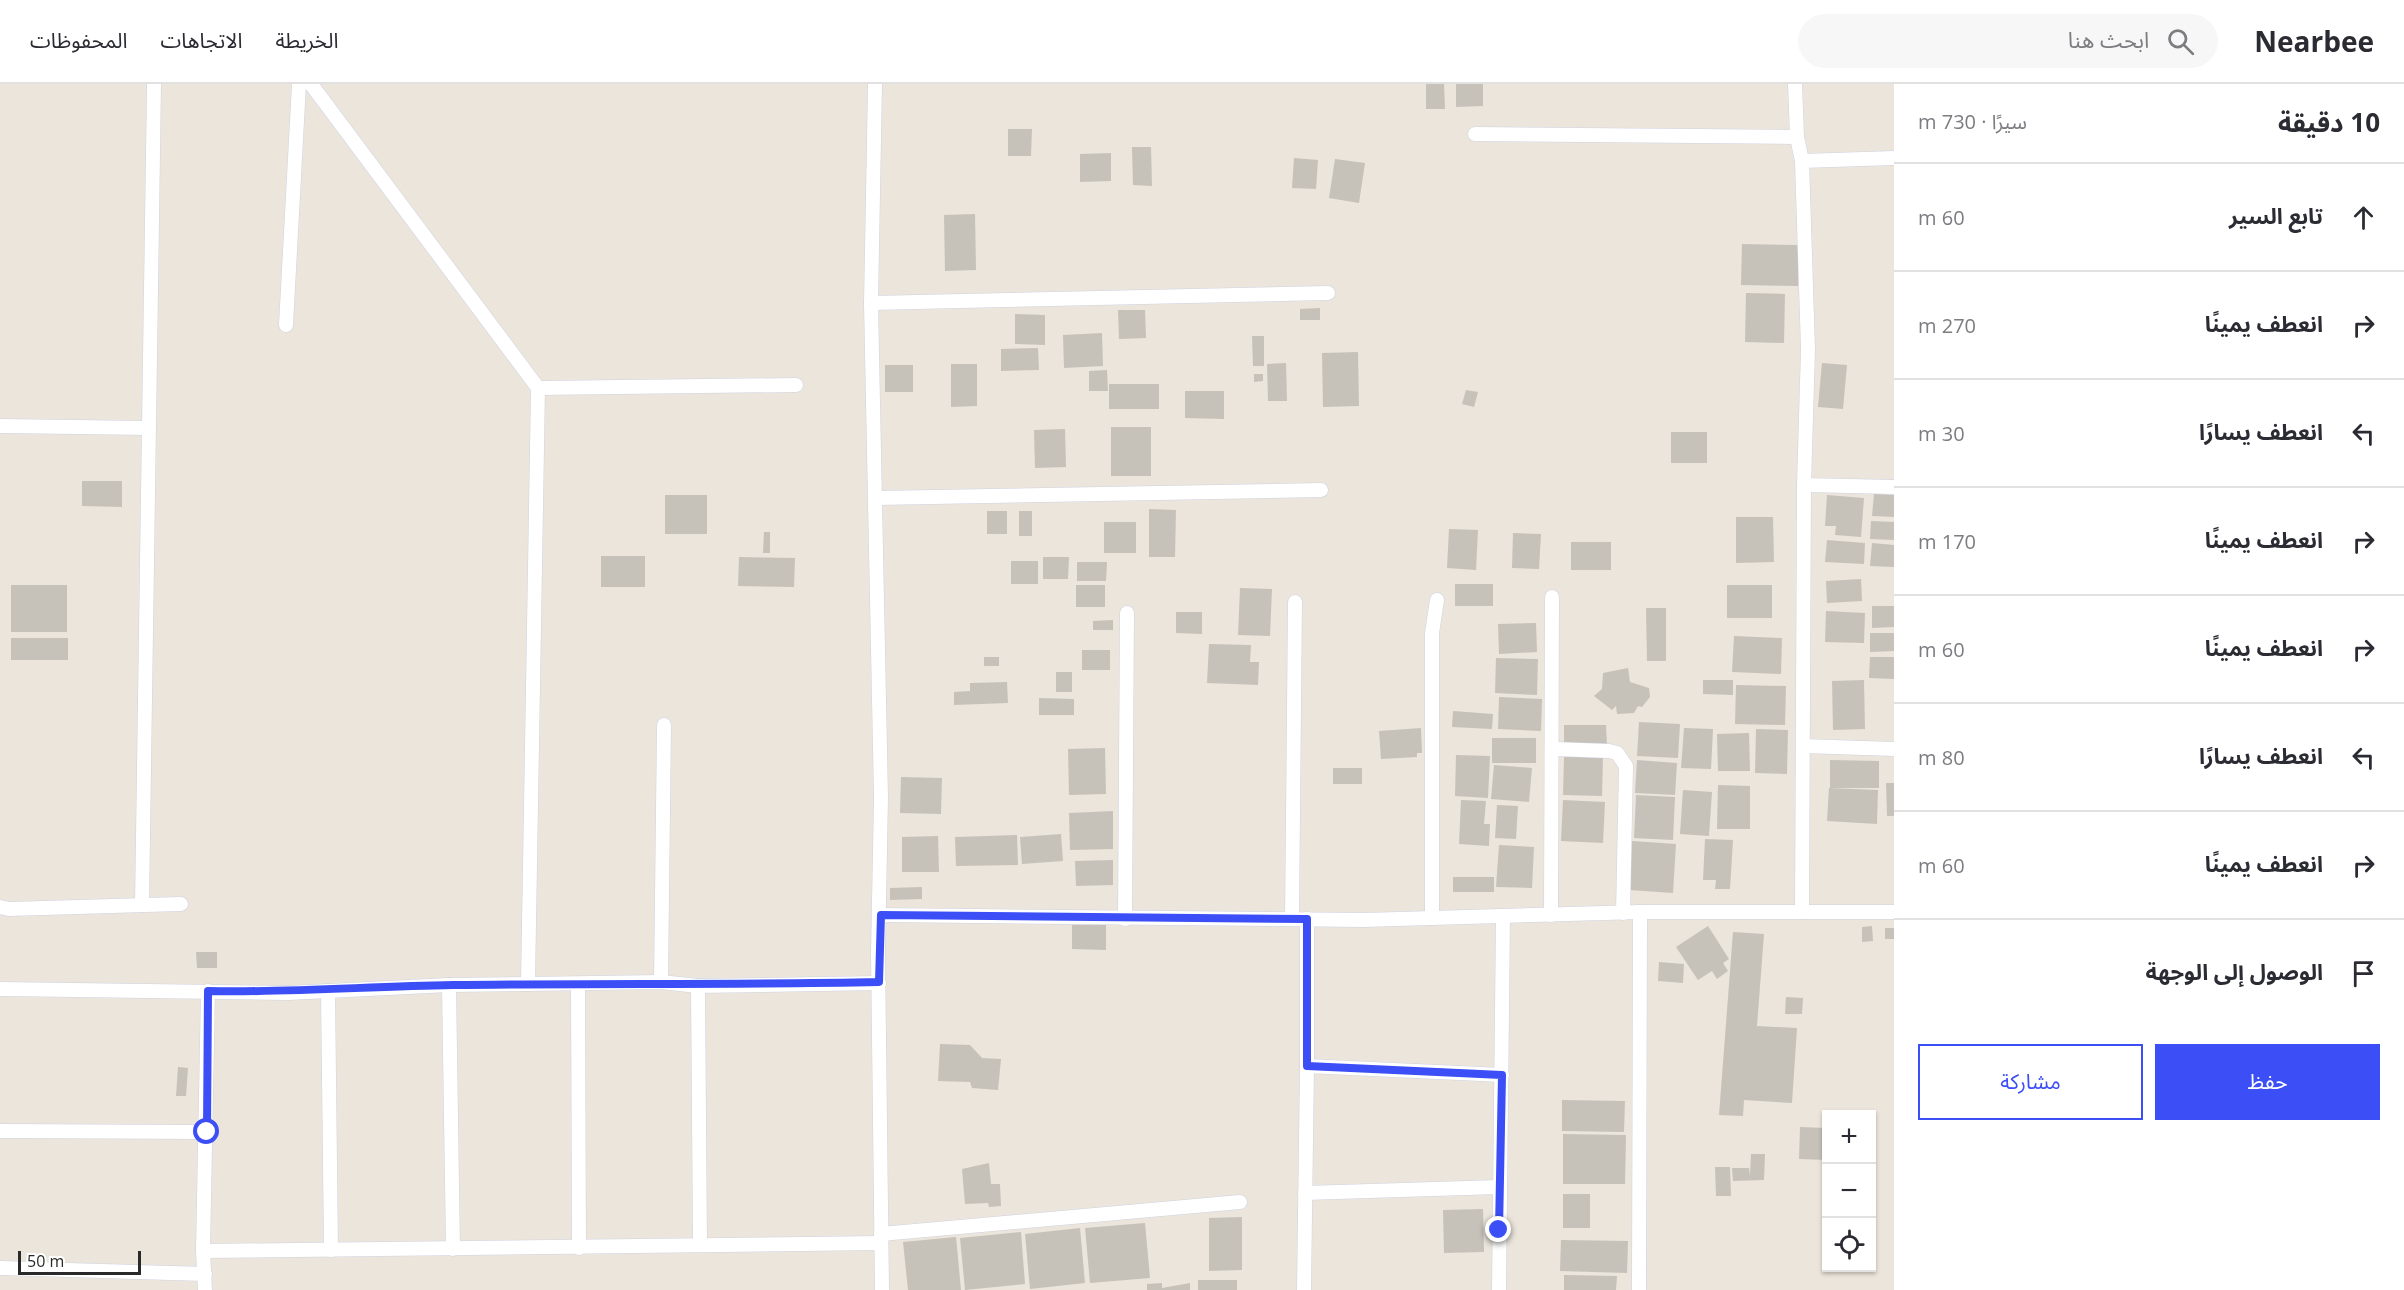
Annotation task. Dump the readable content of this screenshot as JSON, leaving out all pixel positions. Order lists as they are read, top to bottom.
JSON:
{
  "scale_bar": "50 m",
  "page": {
    "header": "Nearbee",
    "search": "ابحث هنا",
    "nav": ["الخريطة", "الاتجاهات", "المحفوظات"],
    "heading": ["10 دقيقة", "سيرًا · 730 m"],
    "list": [
      ["تابع السير", "60 m"],
      ["انعطف يمينًا", "270 m"],
      ["انعطف يسارًا", "30 m"],
      ["انعطف يمينًا", "170 m"],
      ["انعطف يمينًا", "60 m"],
      ["انعطف يسارًا", "80 m"],
      ["انعطف يمينًا", "60 m"],
      "الوصول إلى الوجهة"
    ],
    "buttons": ["حفظ", "مشاركة"],
    "map_buttons": ["+", "−"],
    "scale": "50 m"
  }
}
